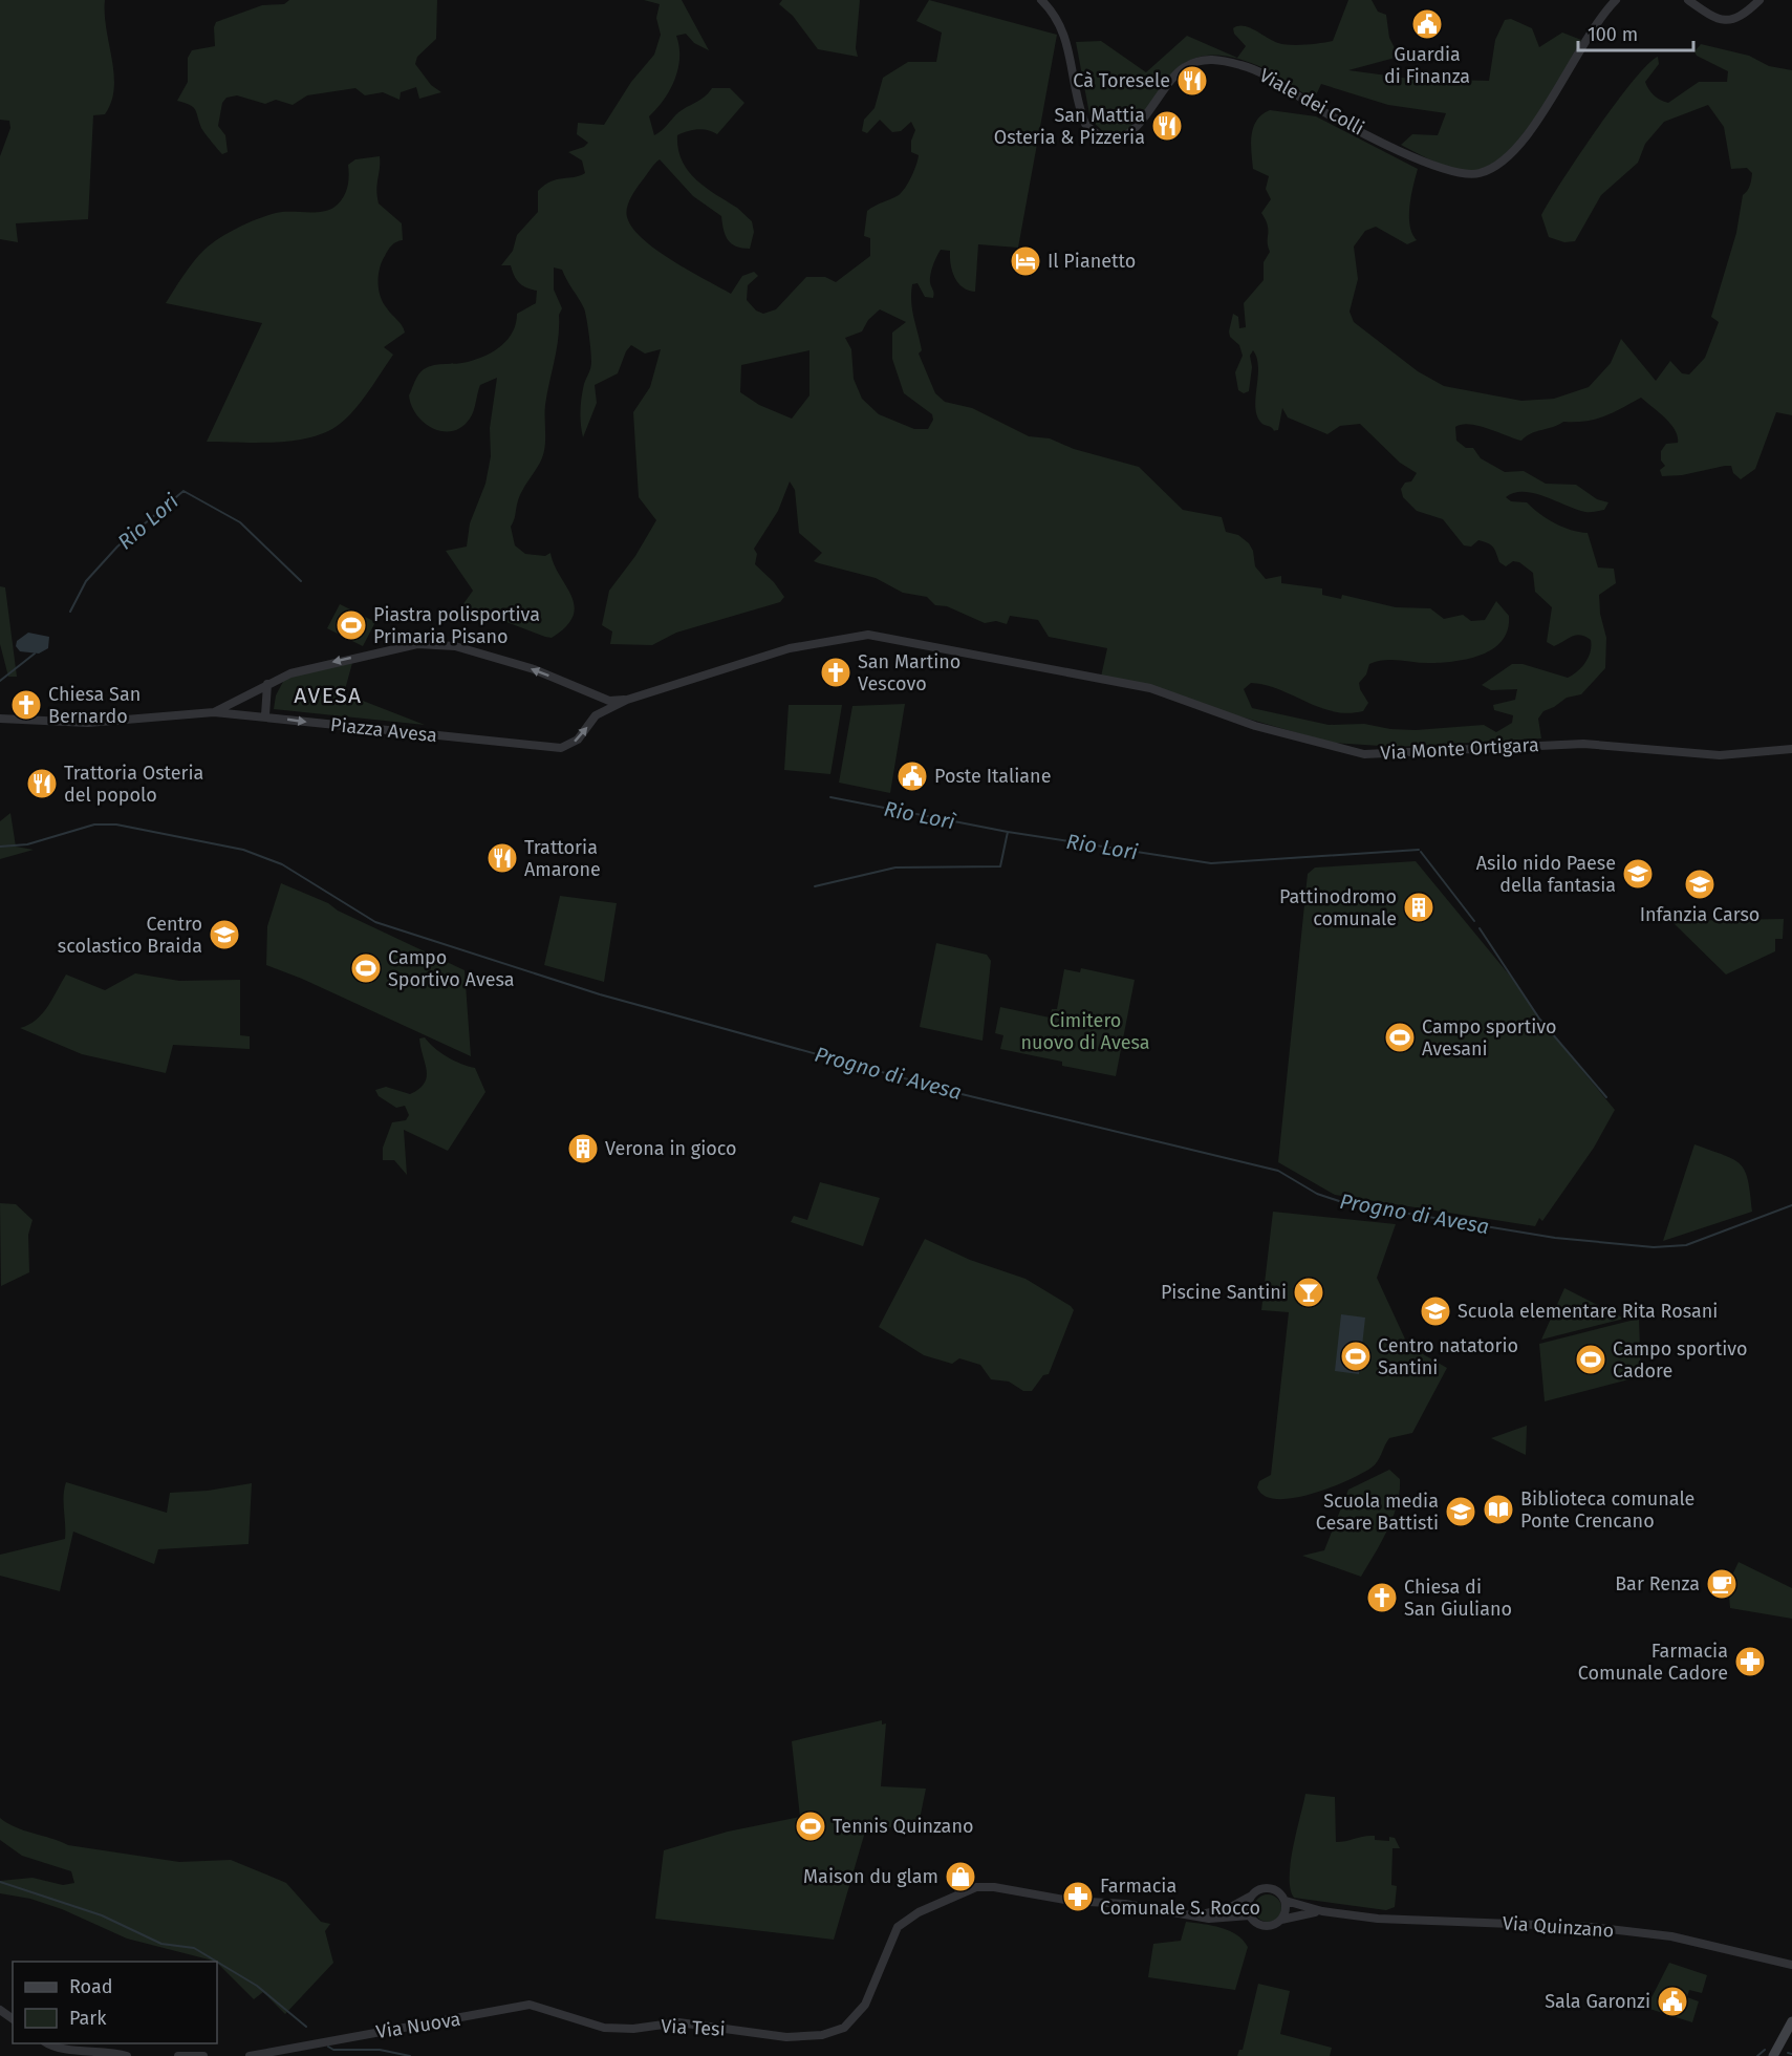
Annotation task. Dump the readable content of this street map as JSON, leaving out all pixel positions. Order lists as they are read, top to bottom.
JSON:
{
  "streets": {
    "street": [
      "Viale dei Colli",
      "Piazza Avesa",
      "Via Monte Ortigara",
      "Via Quinzano",
      "Via Nuova",
      "Via Tesi"
    ]
  },
  "crossings": [
    ["Via Nuova", "Via Tesi"]
  ],
  "districts": ["AVESA"],
  "water": ["Rio Lori", "Rio Lorì", "Progno di Avesa"],
  "parks": ["Cimitero nuovo di Avesa"],
  "places": {
    "public building": ["Guardia di Finanza", "Poste Italiane", "Sala Garonzi"],
    "restaurant": [
      "Cà Toresele",
      "San Mattia Osteria & Pizzeria",
      "Trattoria Osteria del popolo",
      "Trattoria Amarone"
    ],
    "hotel": ["Il Pianetto"],
    "sports": [
      "Piastra polisportiva Primaria Pisano",
      "Campo Sportivo Avesa",
      "Campo sportivo Avesani",
      "Centro natatorio Santini",
      "Campo sportivo Cadore",
      "Tennis Quinzano"
    ],
    "church": ["San Martino Vescovo", "Chiesa San Bernardo", "Chiesa di San Giuliano"],
    "school or university": [
      "Asilo nido Paese della fantasia",
      "Infanzia Carso",
      "Centro scolastico Braida",
      "Scuola elementare Rita Rosani",
      "Scuola media Cesare Battisti"
    ],
    "building": ["Pattinodromo comunale", "Verona in gioco"],
    "bar": ["Piscine Santini"],
    "library": ["Biblioteca comunale Ponte Crencano"],
    "cafe": ["Bar Renza"],
    "pharmacy": ["Farmacia Comunale Cadore", "Farmacia Comunale S. Rocco"],
    "shop": ["Maison du glam"]
  },
  "legend": ["Road", "Park"],
  "scale_bar": "100 m"
}
